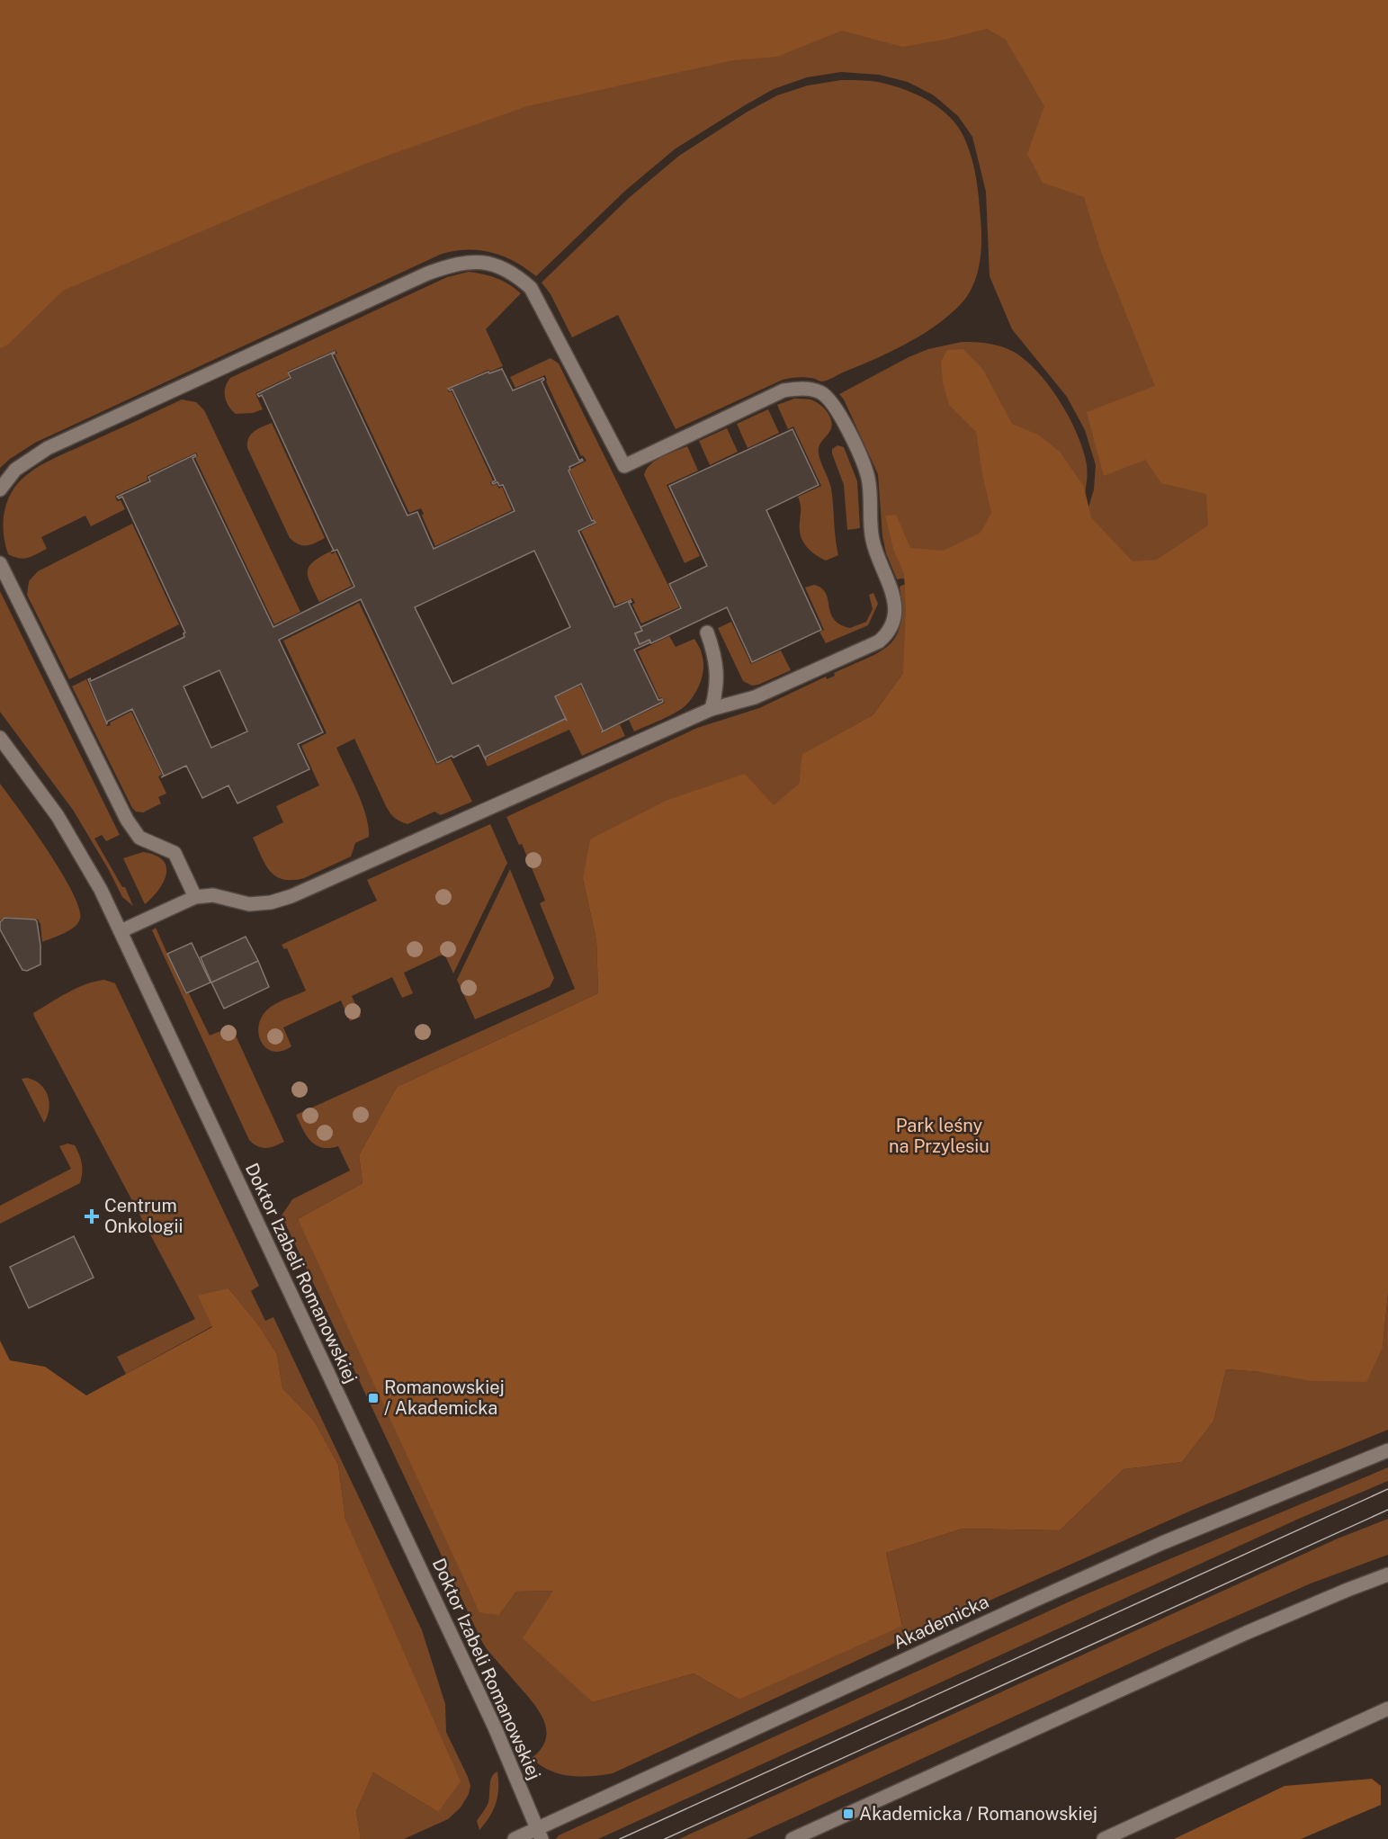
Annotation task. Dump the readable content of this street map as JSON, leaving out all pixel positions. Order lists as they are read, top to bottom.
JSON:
{
  "streets": {
    "street": ["Doktor Izabeli Romanowskiej", "Akademicka"]
  },
  "crossings": [
    ["Doktor Izabeli Romanowskiej", "Akademicka"]
  ],
  "parks": ["Park leśny na Przylesiu"],
  "places": {
    "health": ["Centrum Onkologii"],
    "transit": ["Romanowskiej / Akademicka", "Akademicka / Romanowskiej"]
  }
}
